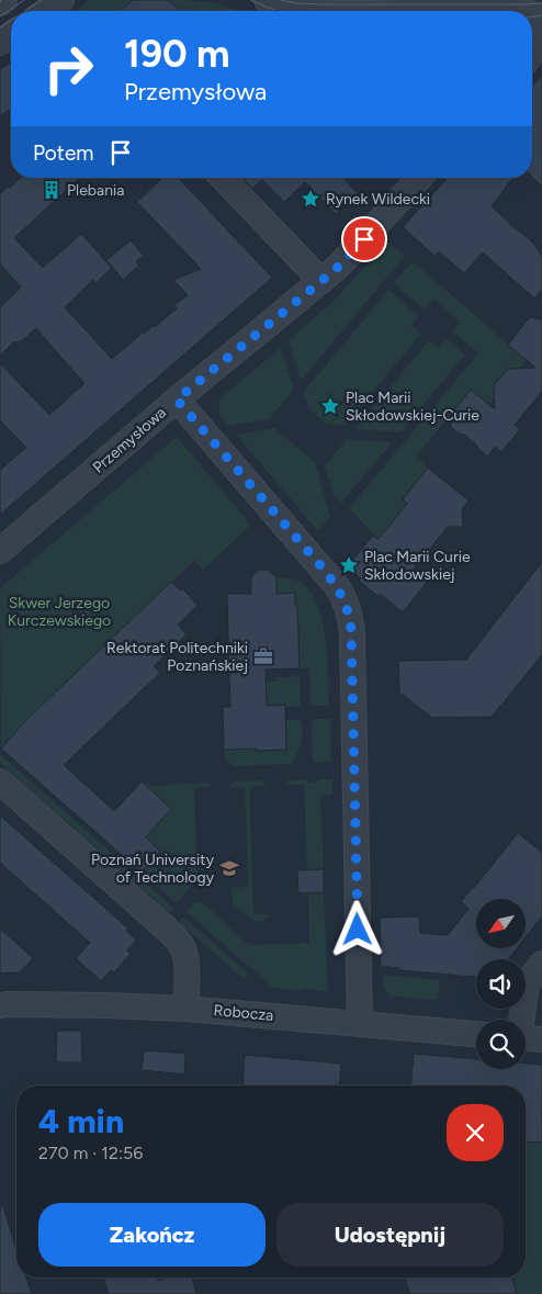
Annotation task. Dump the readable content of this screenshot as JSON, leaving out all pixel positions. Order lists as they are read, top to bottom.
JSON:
{
  "streets": {
    "street": ["Przemysłowa", "Robocza"]
  },
  "parks": ["Skwer Jerzego Kurczewskiego"],
  "places": {
    "building": ["Plebania"],
    "place": ["Rynek Wildecki", "Plac Marii Skłodowskiej-Curie", "Plac Marii Curie Skłodowskiej"],
    "office": ["Rektorat Politechniki Poznańskiej"],
    "school or university": ["Poznań University of Technology"]
  },
  "north": "bottom left",
  "page": {
    "turn": ["190 m", "Przemysłowa"],
    "then": "Potem",
    "heading": ["4 min", "270 m · 12:56"],
    "buttons": ["Zakończ", "Udostępnij"]
  }
}
